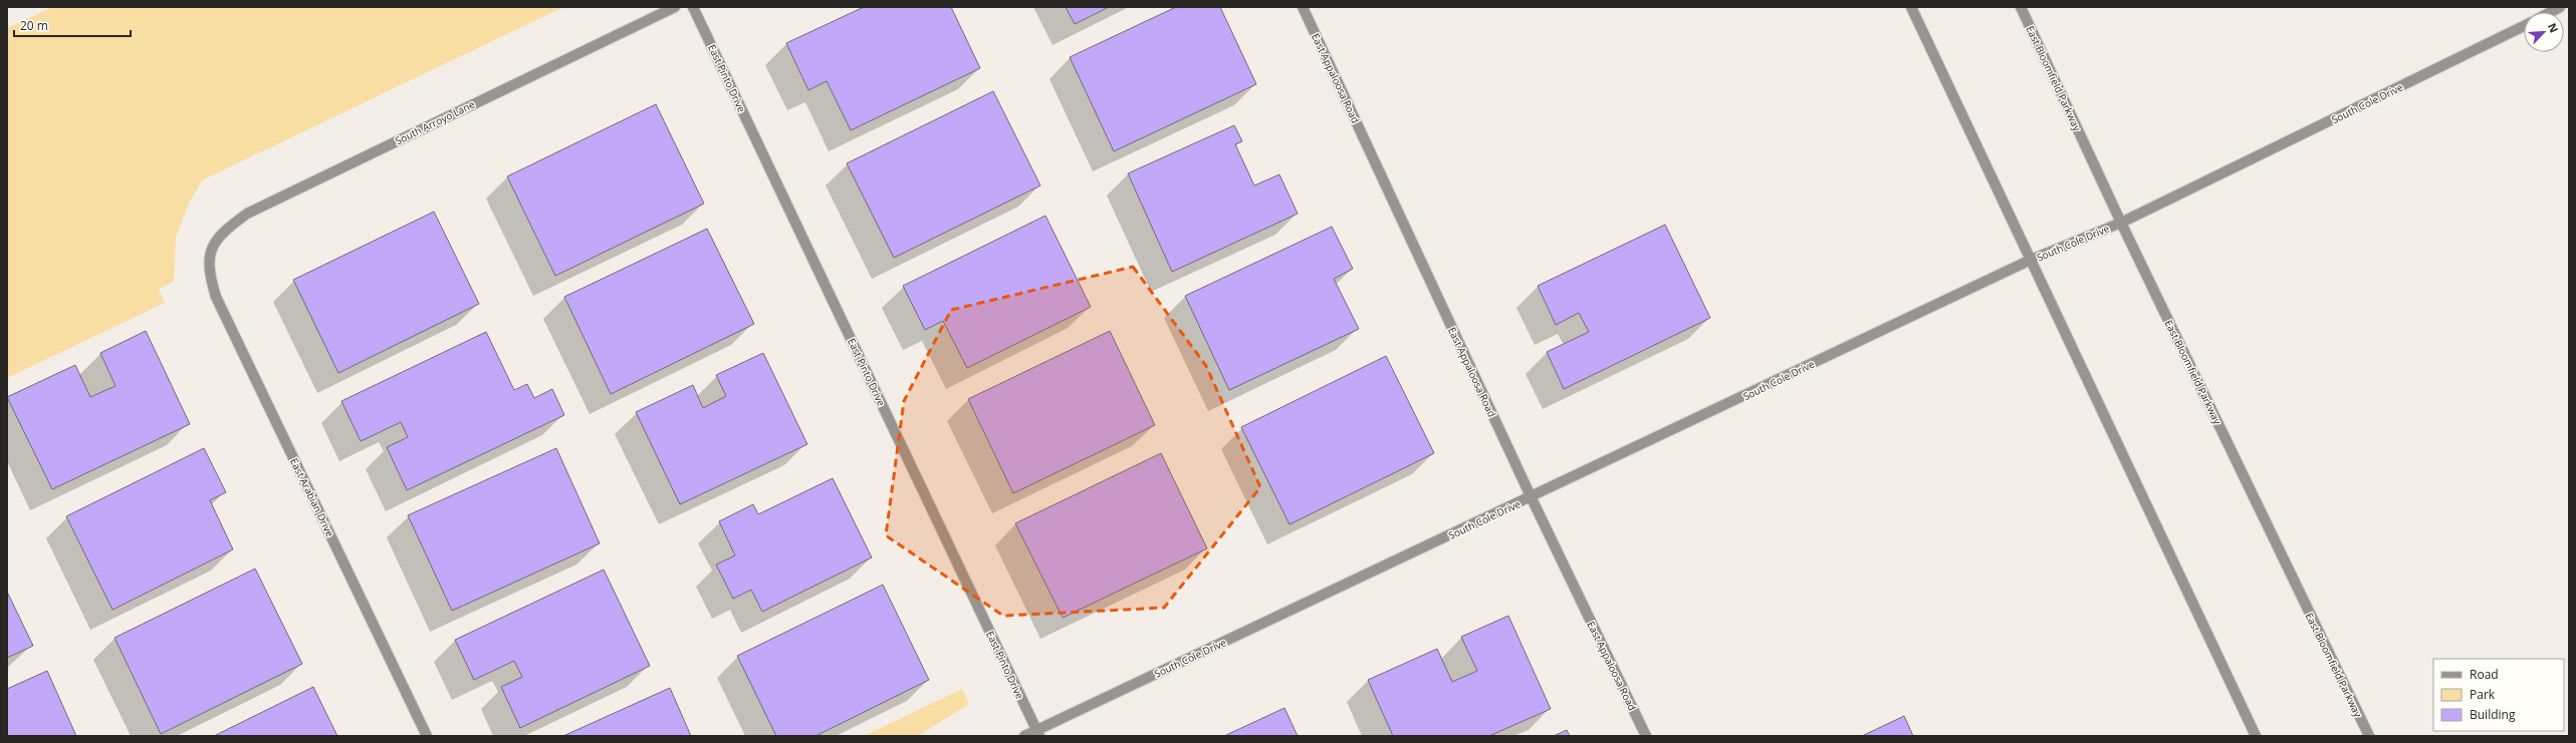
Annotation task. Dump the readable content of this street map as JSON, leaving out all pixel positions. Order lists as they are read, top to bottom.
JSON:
{
  "streets": {
    "street": [
      "East Pinto Drive",
      "East Appaloosa Road",
      "East Bloomfield Parkway",
      "South Cole Drive",
      "South Arroyo Lane",
      "East Arabian Drive"
    ]
  },
  "crossings": [
    ["East Pinto Drive", "South Cole Drive"],
    ["East Appaloosa Road", "South Cole Drive"],
    ["East Bloomfield Parkway", "South Cole Drive"],
    ["South Arroyo Lane", "East Arabian Drive"]
  ],
  "legend": ["Road", "Park", "Building"],
  "scale_bar": "20 m",
  "north": "top right"
}
